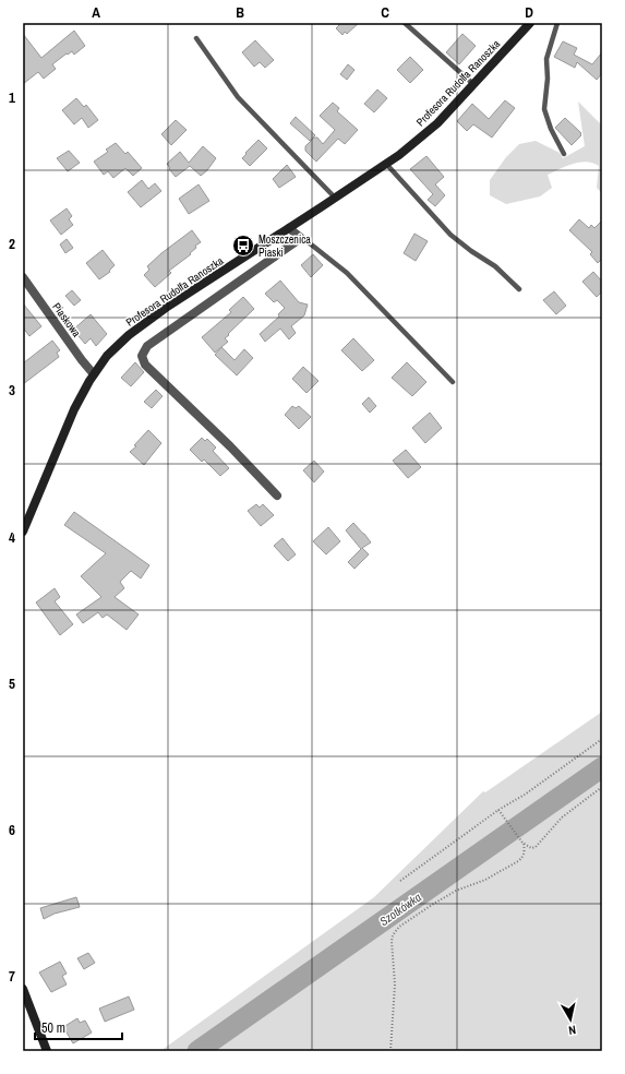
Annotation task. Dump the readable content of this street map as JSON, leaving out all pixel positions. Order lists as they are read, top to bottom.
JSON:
{
  "streets": {
    "street": ["Profesora Rudolfa Ranoszka", "Piaskowa"]
  },
  "crossings": [
    ["Profesora Rudolfa Ranoszka", "Piaskowa"]
  ],
  "water": ["Szotkówka"],
  "places": {
    "bus stop": ["Moszczenica Piaski"]
  },
  "scale_bar": "50 m",
  "north": "bottom",
  "grid": {
    "columns": [
      "A",
      "B",
      "C",
      "D"
    ],
    "rows": [
      "1",
      "2",
      "3",
      "4",
      "5",
      "6",
      "7"
    ]
  }
}
